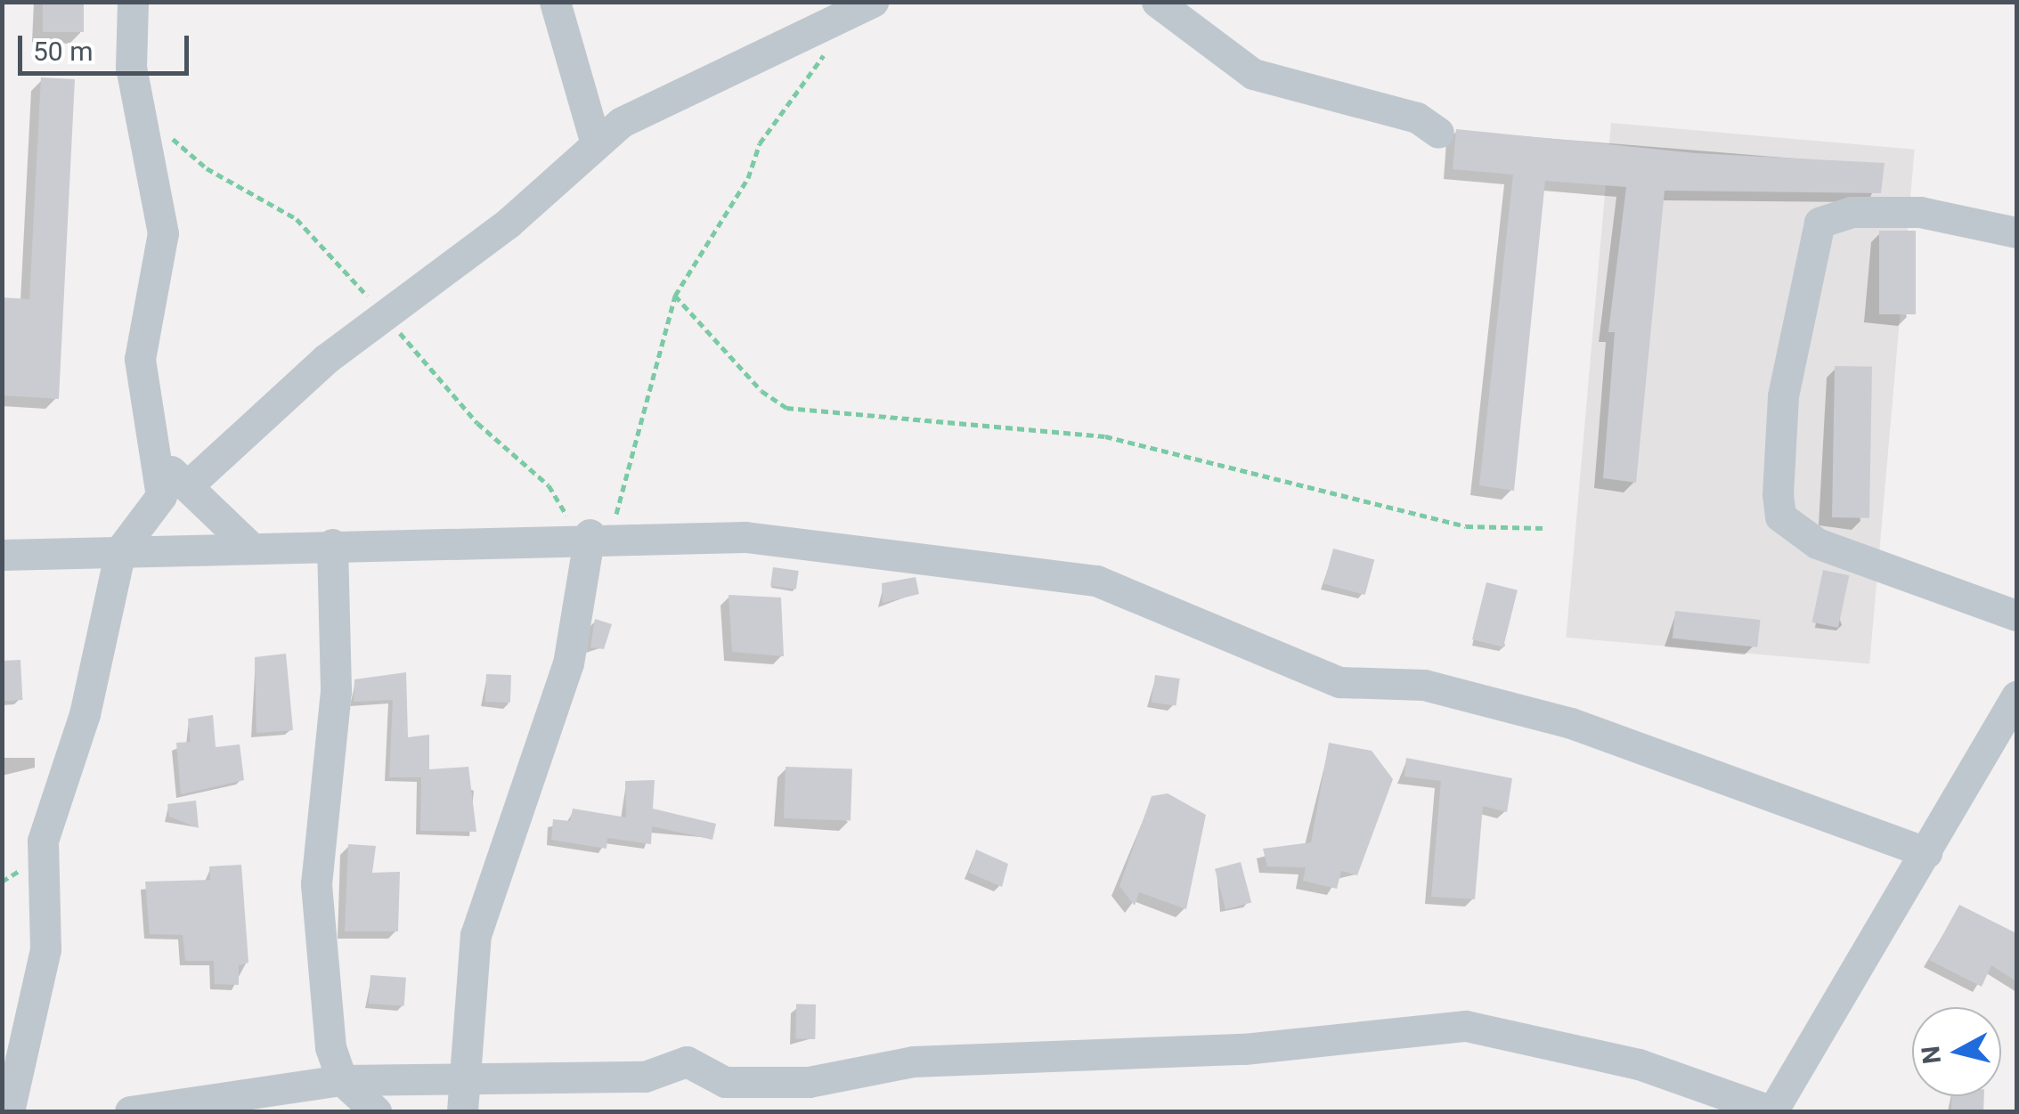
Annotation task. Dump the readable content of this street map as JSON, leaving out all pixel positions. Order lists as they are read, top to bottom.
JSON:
{
  "scale_bar": "50 m",
  "north": "left"
}
